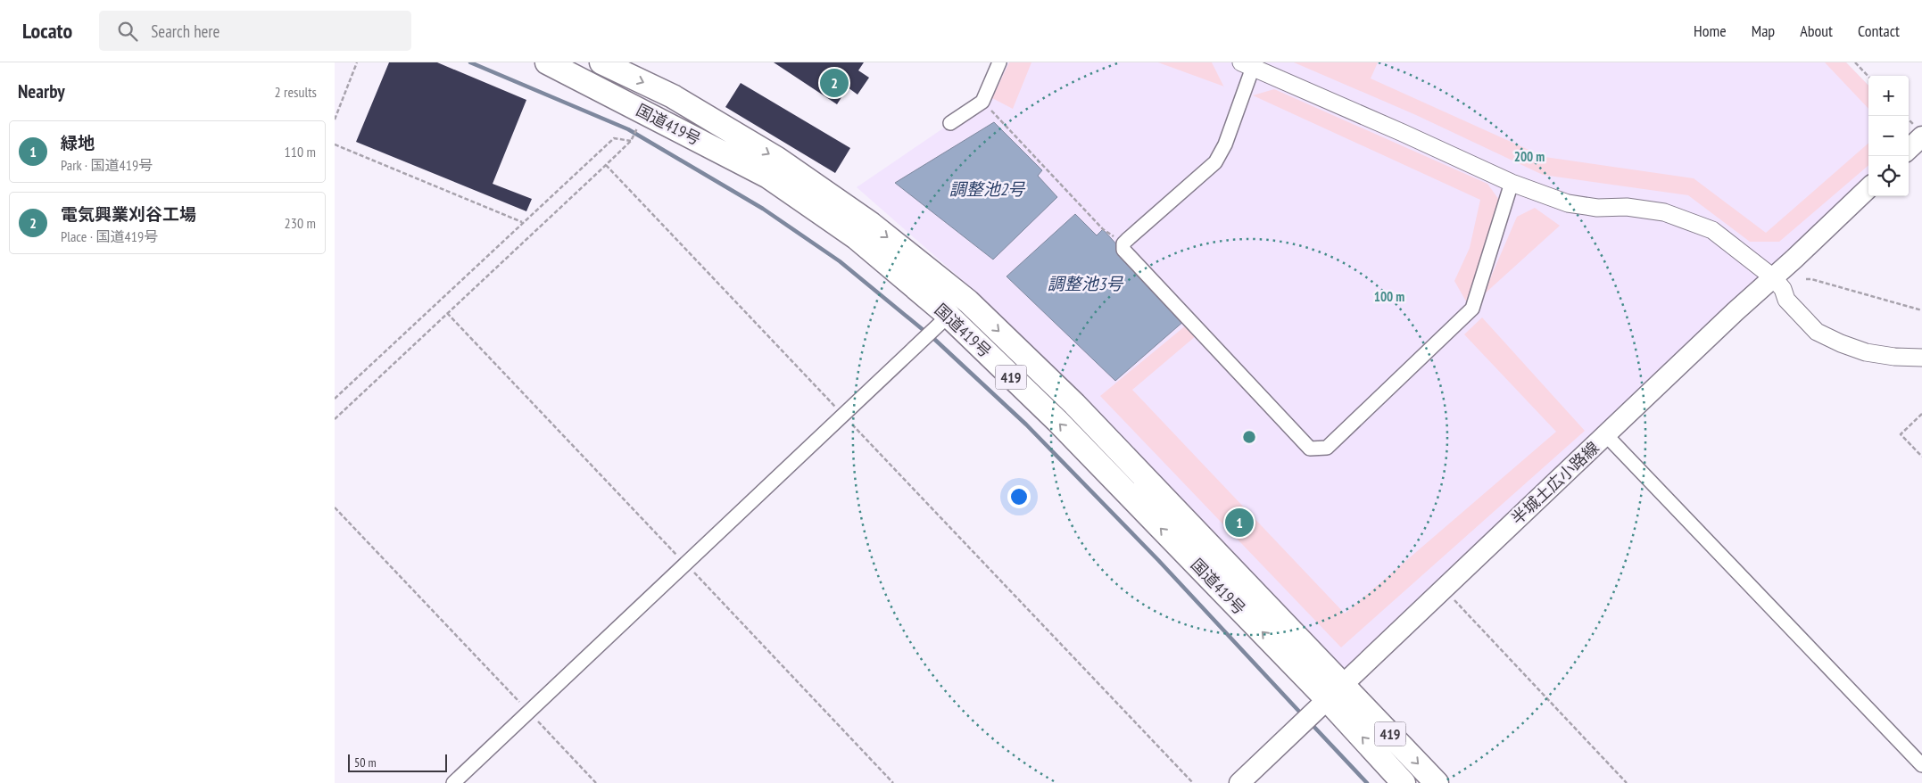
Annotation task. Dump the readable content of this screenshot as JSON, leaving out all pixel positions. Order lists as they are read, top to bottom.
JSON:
{
  "streets": {
    "highway": ["国道419号", "419"],
    "main road": ["半城土広小路線"]
  },
  "crossings": [
    ["国道419号", "半城土広小路線"]
  ],
  "water": ["調整池2号", "調整池3号"],
  "scale_bar": "50 m",
  "page": {
    "header": "Locato",
    "search": "Search here",
    "nav": [
      "Home",
      "Map",
      "About",
      "Contact"
    ],
    "heading": ["Nearby", "2 results"],
    "pins": ["2", "1"],
    "map_buttons": ["+", "−"],
    "list": [
      {
        "mark": "1",
        "name": "緑地",
        "note": "Park · 国道419号",
        "value": "110 m"
      },
      {
        "mark": "2",
        "name": "電気興業刈谷工場",
        "note": "Place · 国道419号",
        "value": "230 m"
      }
    ],
    "scale": "50 m"
  },
  "rings": ["200 m", "100 m"]
}
